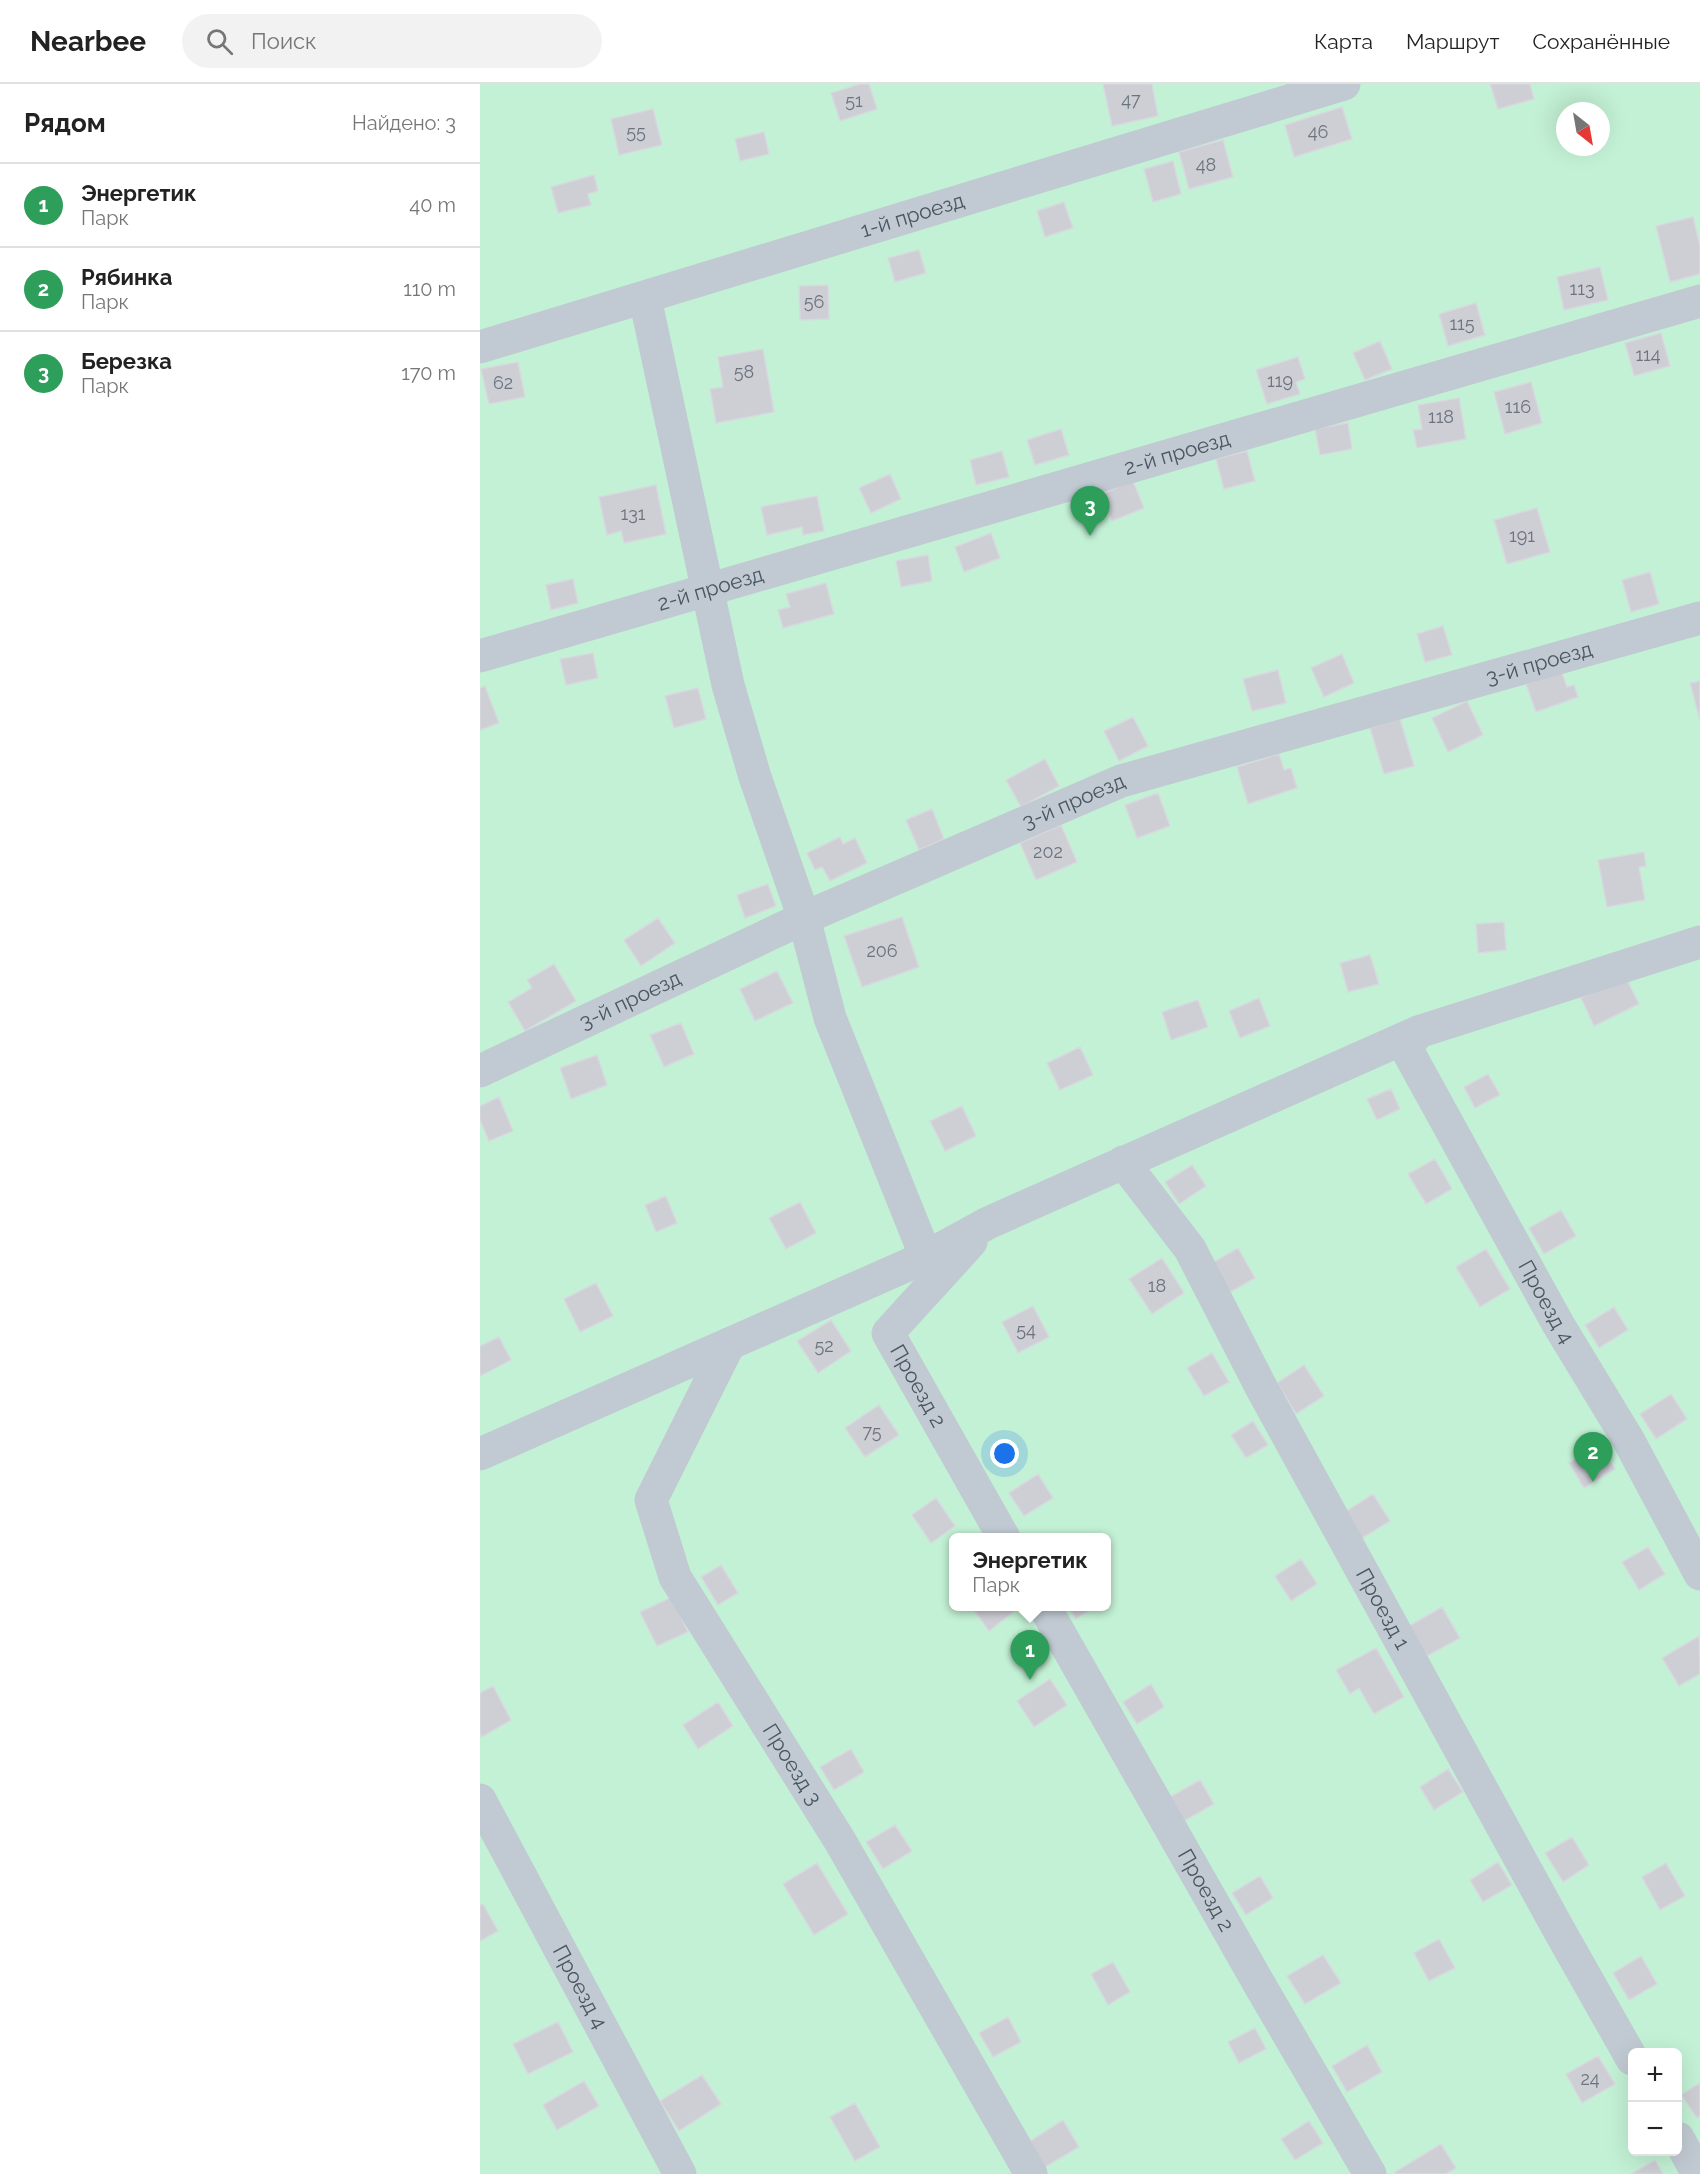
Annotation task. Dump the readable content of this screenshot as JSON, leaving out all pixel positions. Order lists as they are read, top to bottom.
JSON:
{
  "streets": {
    "street": [
      "1-й проезд",
      "2-й проезд",
      "3-й проезд",
      "Проезд 4",
      "Проезд 2",
      "Проезд 1",
      "Проезд 3"
    ]
  },
  "house_numbers": [
    "47",
    "51",
    "55",
    "46",
    "48",
    "113",
    "56",
    "115",
    "114",
    "58",
    "119",
    "62",
    "116",
    "118",
    "131",
    "191",
    "202",
    "206",
    "18",
    "54",
    "52",
    "75",
    "24"
  ],
  "north": "bottom right",
  "page": {
    "header": "Nearbee",
    "search": "Поиск",
    "nav": ["Карта", "Маршрут", "Сохранённые"],
    "heading": ["Рядом", "Найдено: 3"],
    "list": [
      {
        "mark": "1",
        "name": "Энергетик",
        "note": "Парк",
        "value": "40 m"
      },
      {
        "mark": "2",
        "name": "Рябинка",
        "note": "Парк",
        "value": "110 m"
      },
      {
        "mark": "3",
        "name": "Березка",
        "note": "Парк",
        "value": "170 m"
      }
    ],
    "pins": ["3", "2", "1"],
    "popup": ["Энергетик", "Парк"],
    "map_buttons": ["+", "−"]
  }
}
